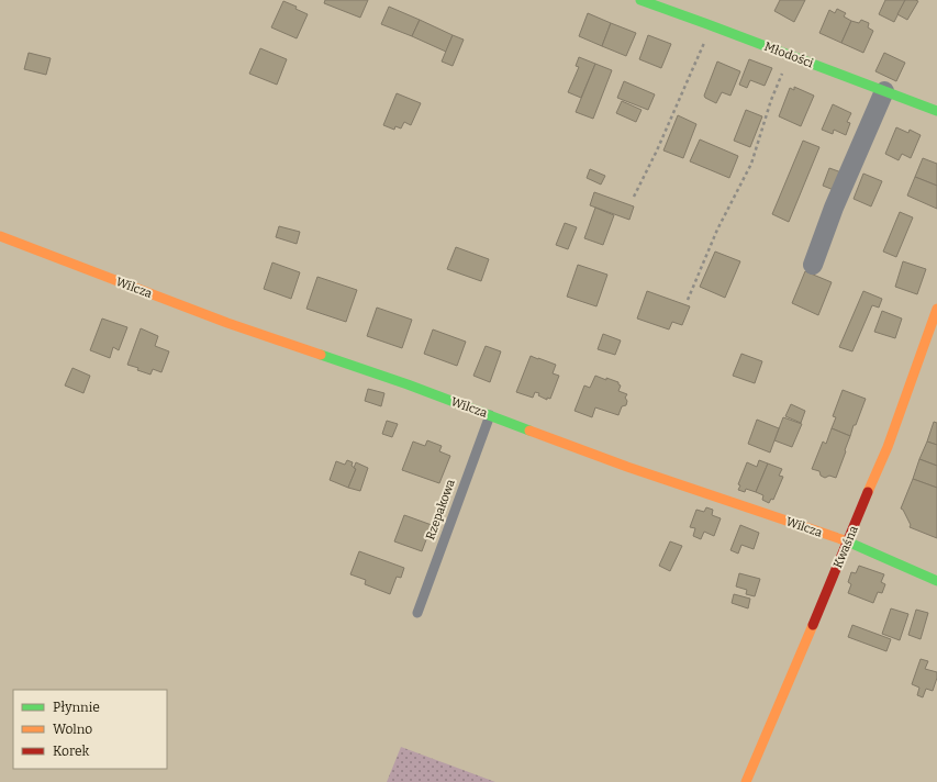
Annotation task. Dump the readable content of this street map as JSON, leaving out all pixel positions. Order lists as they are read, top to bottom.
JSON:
{
  "streets": {
    "street": ["Młodości", "Wilcza", "Kwaśna"],
    "lane": ["Rzepakowa"]
  },
  "crossings": [
    ["Wilcza", "Rzepakowa"],
    ["Wilcza", "Kwaśna"]
  ],
  "legend": ["Płynnie", "Wolno", "Korek"]
}
